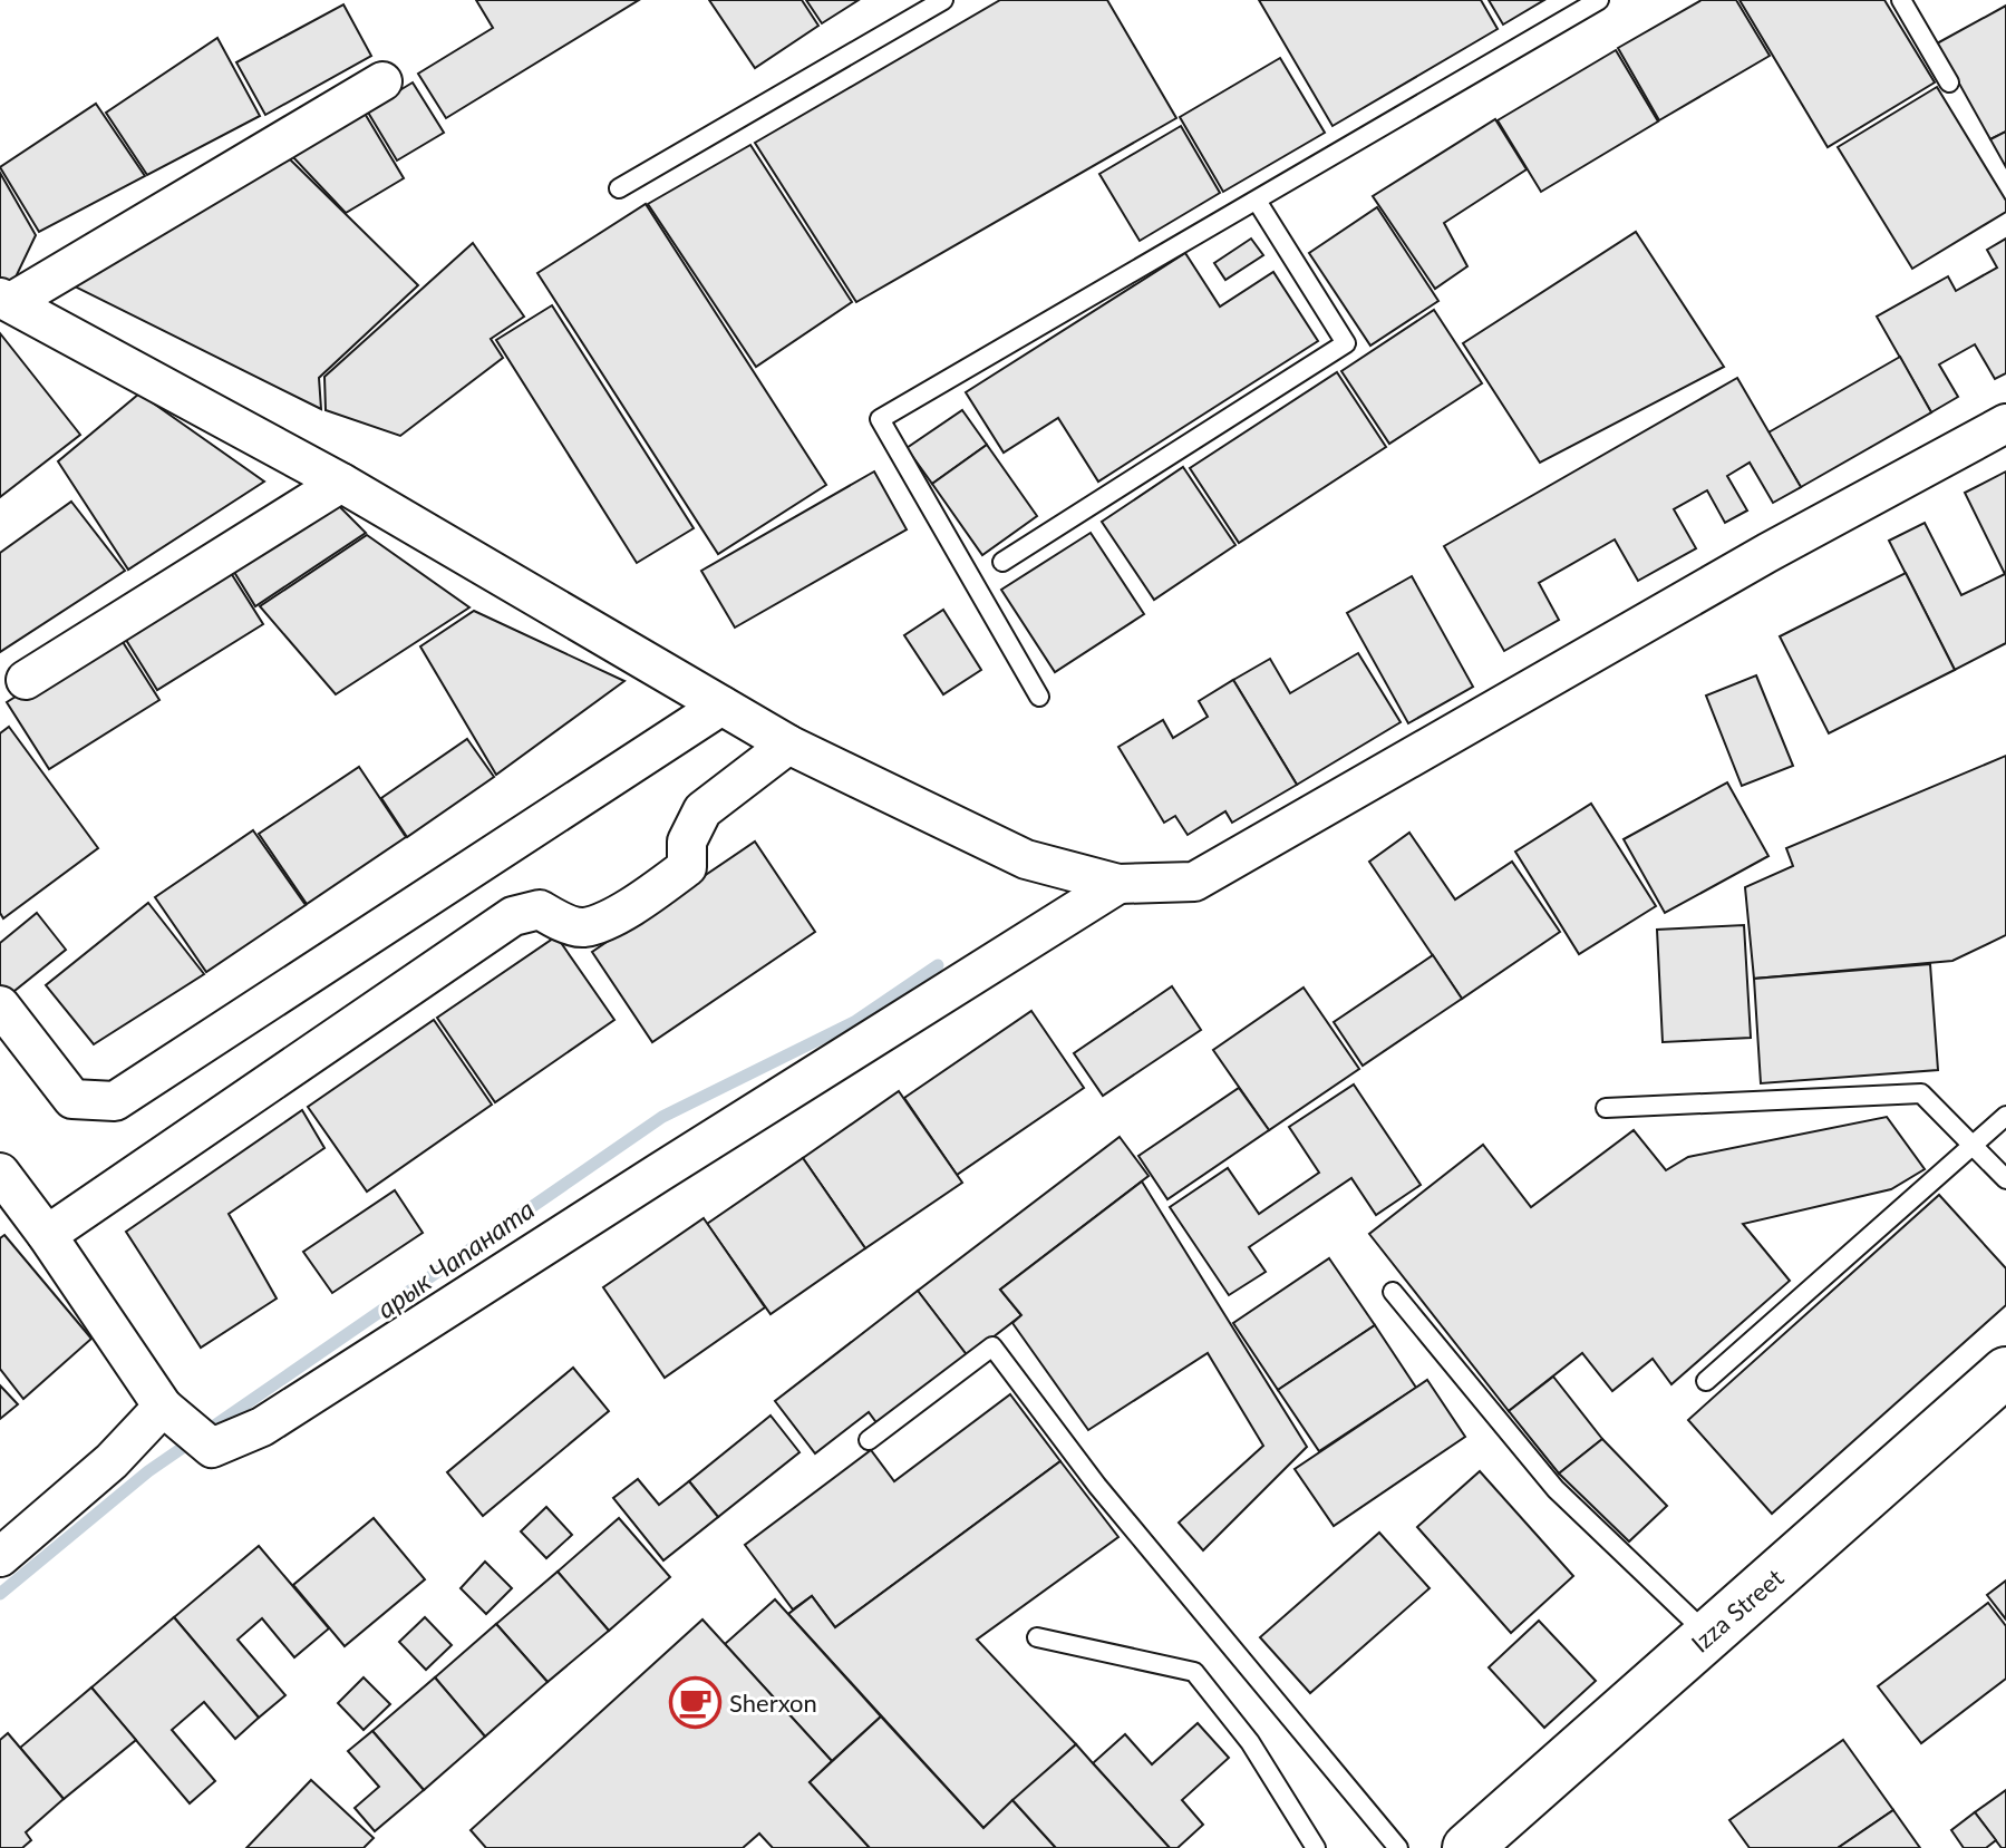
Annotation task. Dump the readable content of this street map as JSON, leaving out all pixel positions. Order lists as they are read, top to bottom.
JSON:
{
  "streets": {
    "main road": ["Izza Street"]
  },
  "water": ["арык Чапаната"],
  "places": {
    "cafe": ["Sherxon"]
  }
}
